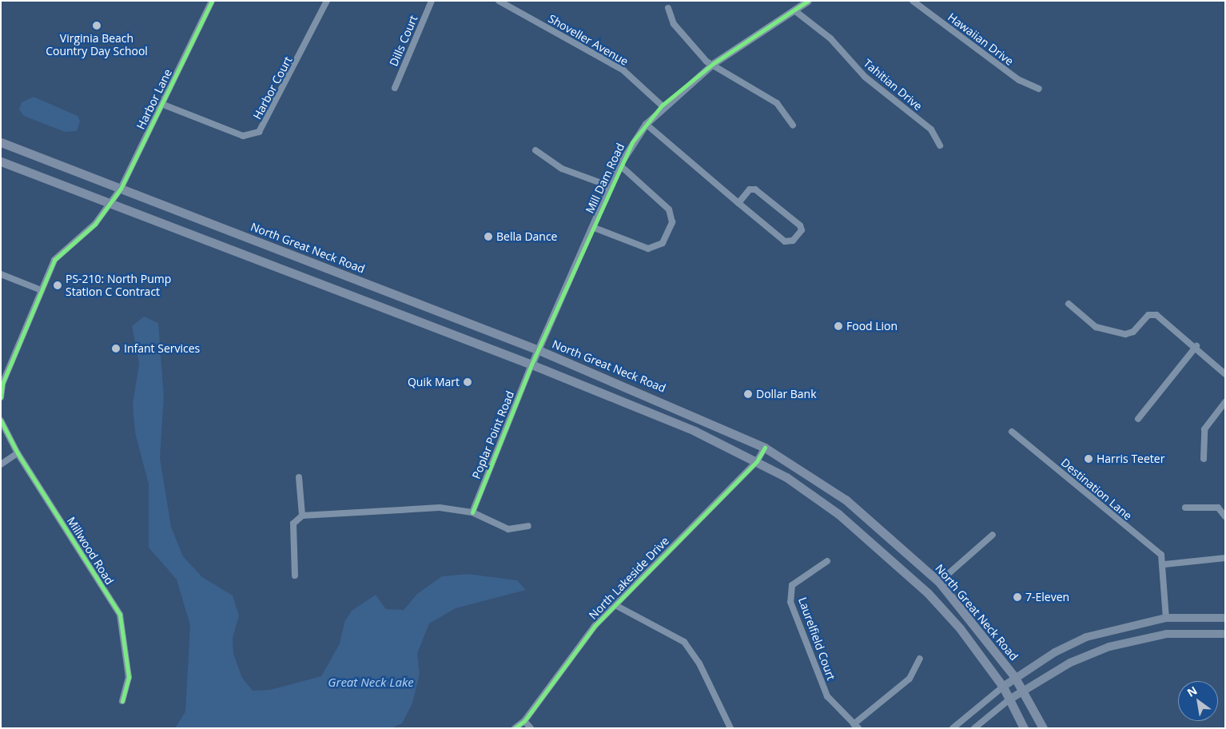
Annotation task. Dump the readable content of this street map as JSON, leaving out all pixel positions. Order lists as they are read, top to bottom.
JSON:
{
  "streets": {
    "main road": ["North Great Neck Road"],
    "street": [
      "Hawaiian Drive",
      "Shoveller Avenue",
      "Dills Court",
      "Tahitian Drive",
      "Harbor Court",
      "Harbor Lane",
      "Mill Dam Road",
      "Poplar Point Road",
      "Destination Lane",
      "Millwood Road",
      "North Lakeside Drive",
      "Laurelfield Court"
    ]
  },
  "crossings": [
    ["Shoveller Avenue", "Mill Dam Road"],
    ["Tahitian Drive", "Mill Dam Road"],
    ["Harbor Court", "Harbor Lane"],
    ["Harbor Lane", "North Great Neck Road"],
    ["Mill Dam Road", "North Great Neck Road"],
    ["Mill Dam Road", "Poplar Point Road"],
    ["North Great Neck Road", "Poplar Point Road"],
    ["North Great Neck Road", "North Lakeside Drive"]
  ],
  "water": ["Great Neck Lake"],
  "places": [
    "Virginia Beach Country Day School",
    "Bella Dance",
    "PS-210: North Pump Station C Contract",
    "Food Lion",
    "Infant Services",
    "Quik Mart",
    "Dollar Bank",
    "Harris Teeter",
    "7-Eleven"
  ],
  "north": "top left"
}
